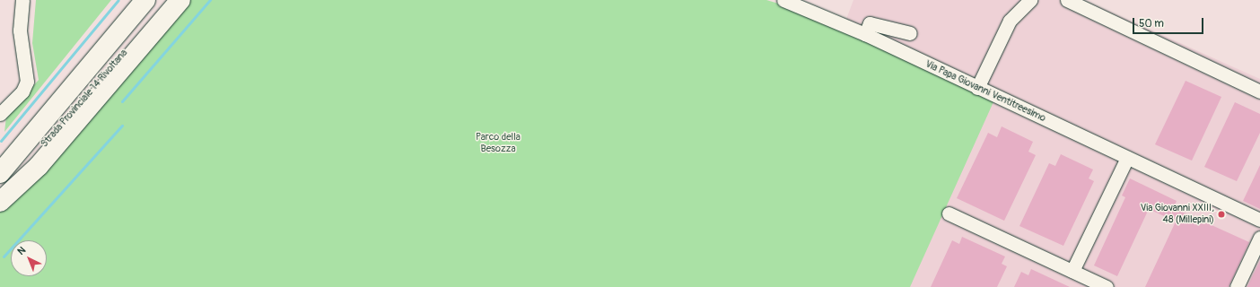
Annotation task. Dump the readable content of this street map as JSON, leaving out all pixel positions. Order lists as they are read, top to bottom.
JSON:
{
  "streets": {
    "highway": ["Strada Provinciale 14 Rivoltana"],
    "street": ["Via Papa Giovanni Ventitreesimo"]
  },
  "parks": ["Parco della Besozza"],
  "places": ["Via Giovanni XXIII, 48 (Millepini)"],
  "scale_bar": "50 m",
  "north": "top left"
}
